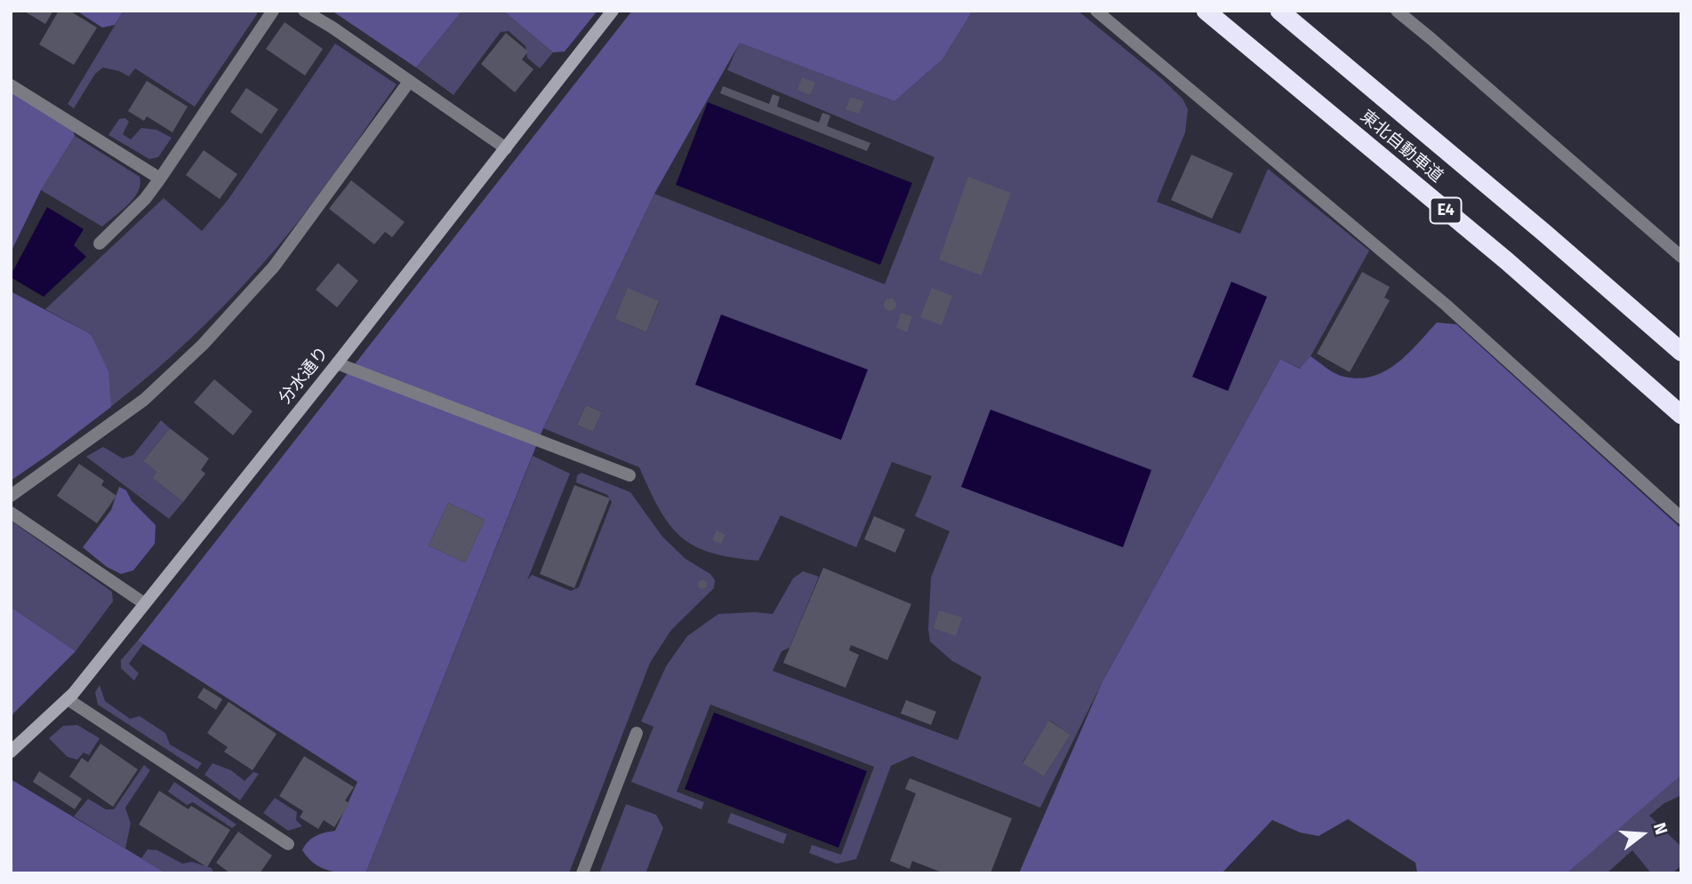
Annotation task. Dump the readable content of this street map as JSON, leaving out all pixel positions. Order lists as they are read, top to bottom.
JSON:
{
  "streets": {
    "highway": ["東北自動車道", "E4"],
    "street": ["分水通り"]
  },
  "north": "right"
}
